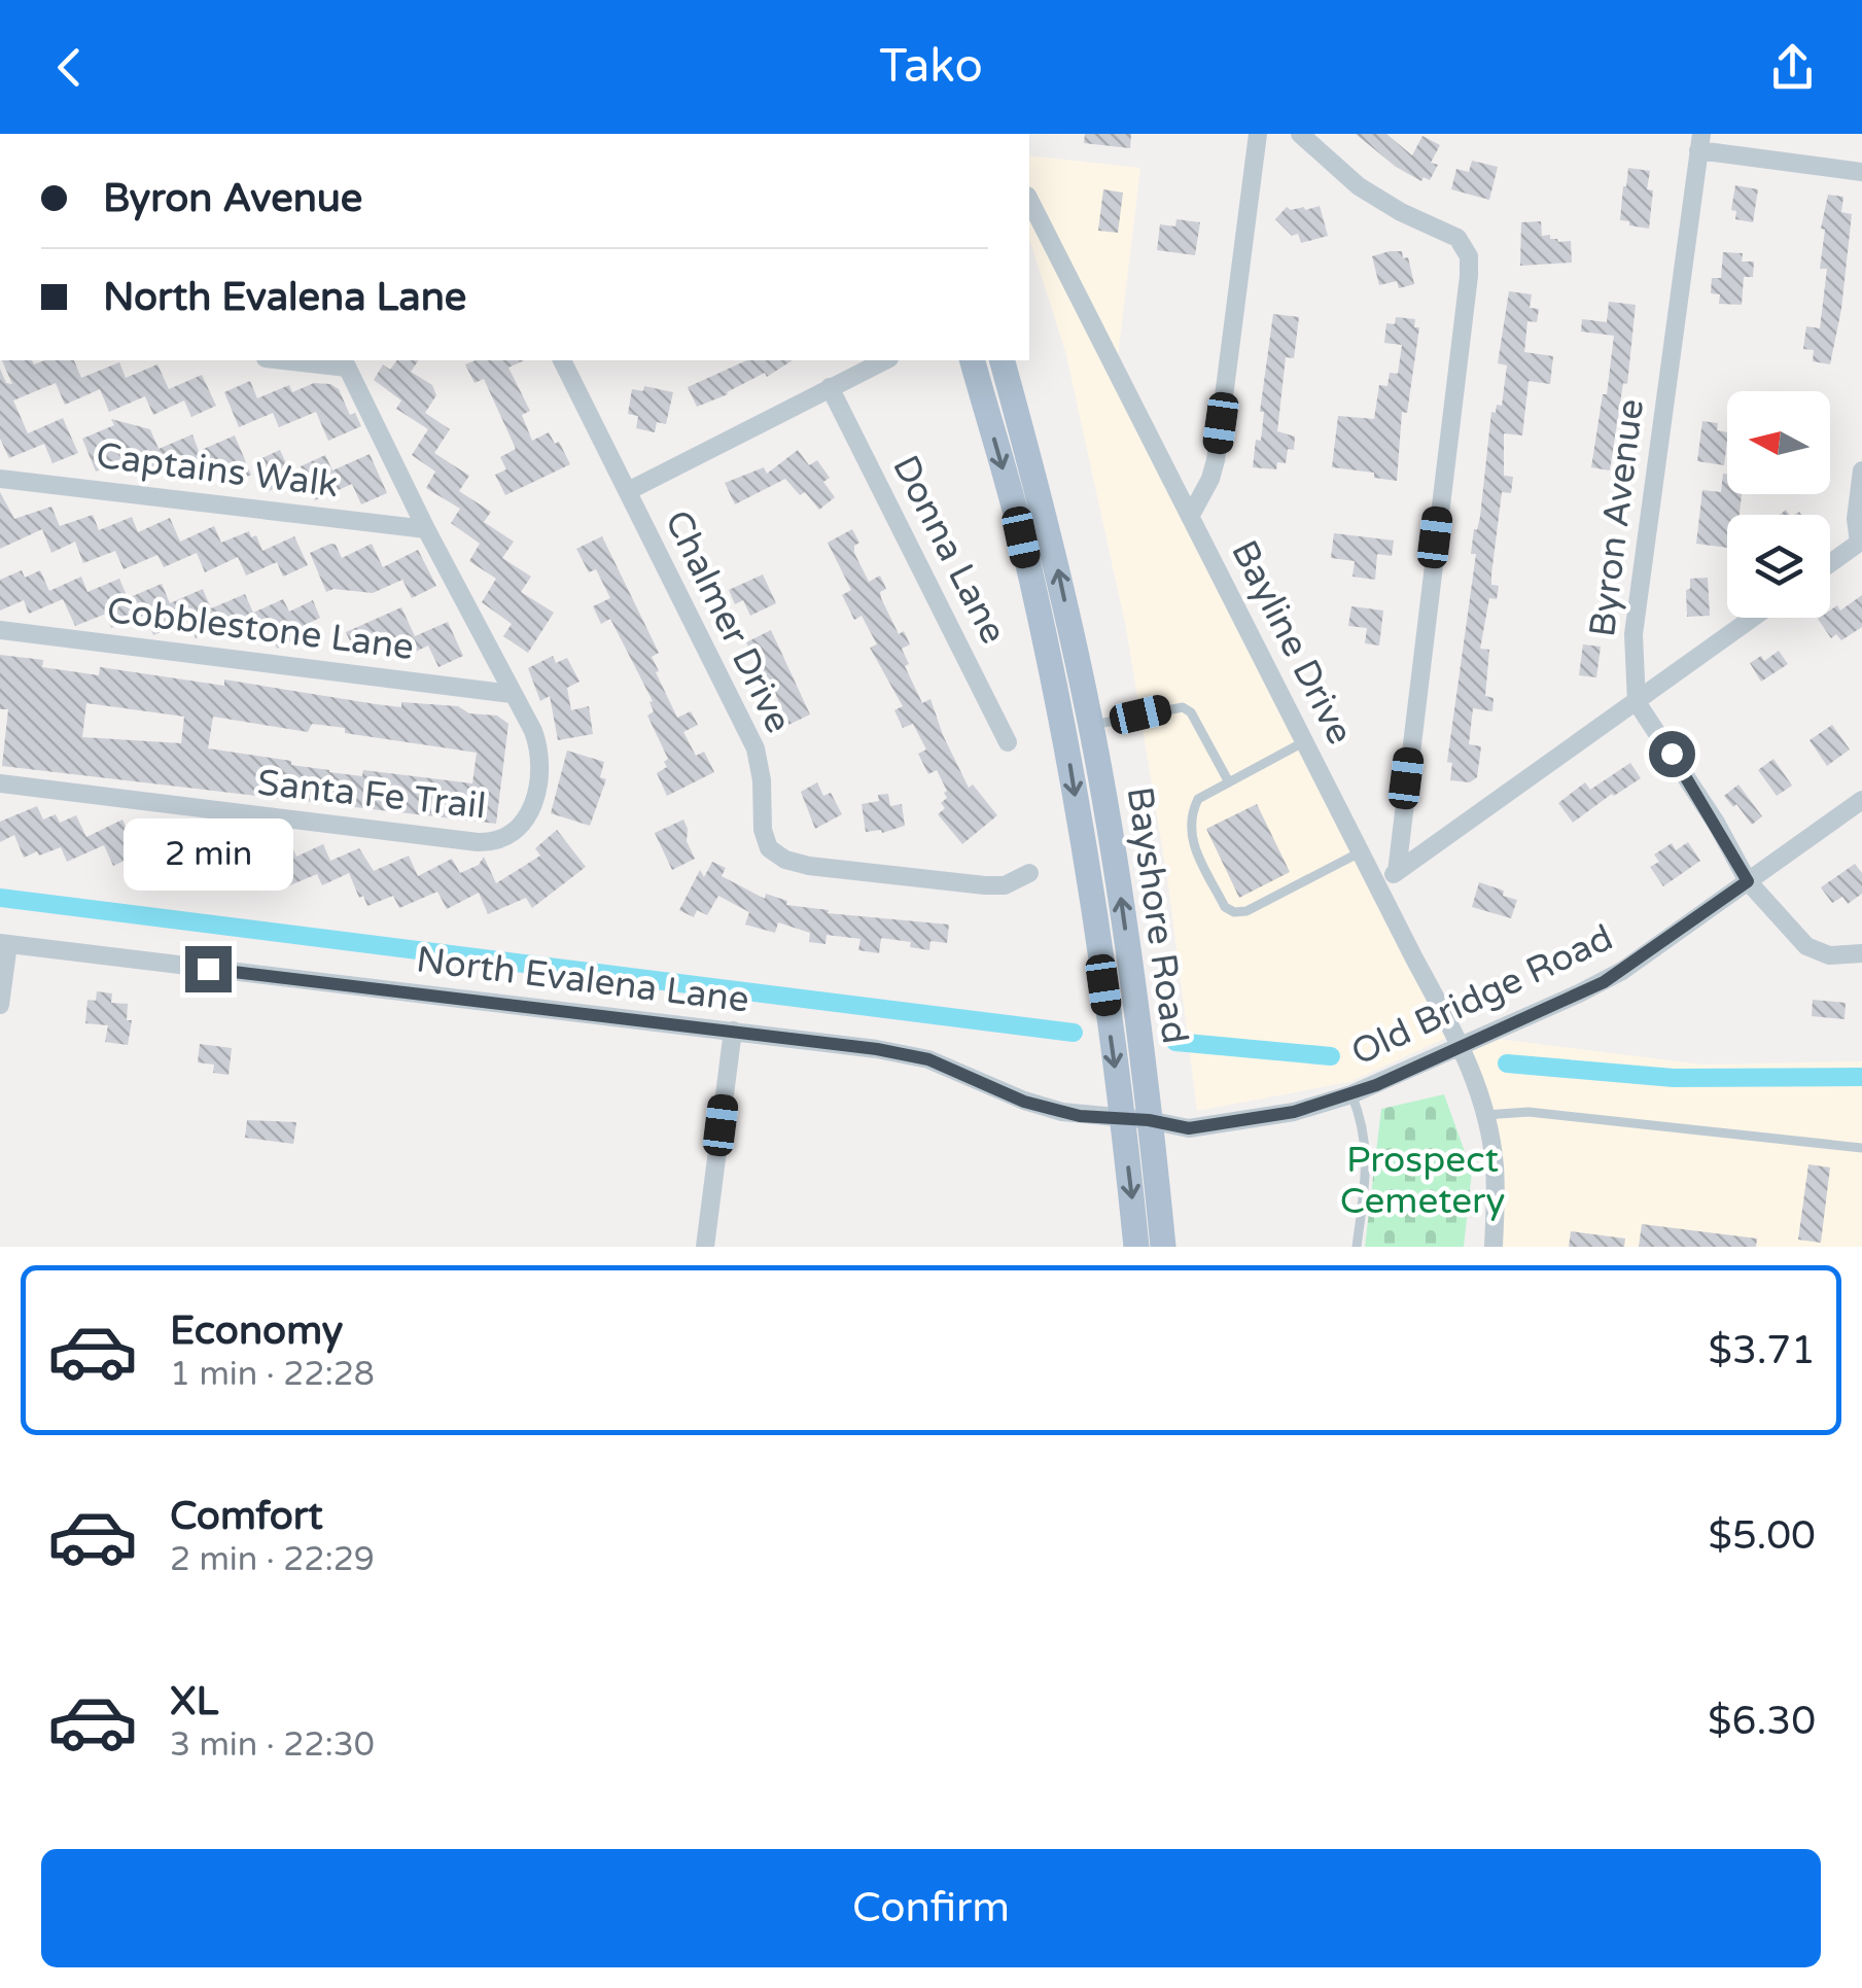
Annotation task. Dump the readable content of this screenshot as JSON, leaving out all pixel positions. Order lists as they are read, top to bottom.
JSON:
{
  "streets": {
    "main road": ["Bayshore Road"],
    "street": [
      "Captains Walk",
      "Byron Avenue",
      "Donna Lane",
      "Chalmer Drive",
      "Cobblestone Lane",
      "Bayline Drive",
      "Santa Fe Trail",
      "North Evalena Lane",
      "Old Bridge Road"
    ]
  },
  "crossings": [
    ["Captains Walk", "Santa Fe Trail"],
    ["Cobblestone Lane", "Santa Fe Trail"],
    ["Bayline Drive", "Old Bridge Road"],
    ["Bayshore Road", "North Evalena Lane"],
    ["Bayshore Road", "Old Bridge Road"],
    ["North Evalena Lane", "Old Bridge Road"]
  ],
  "parks": ["Prospect Cemetery"],
  "north": "left",
  "page": {
    "header": "Tako",
    "banner": ["Byron Avenue", "North Evalena Lane"],
    "bubble": "2 min",
    "list": [
      {
        "name": "Economy",
        "note": "1 min · 22:28",
        "value": "$3.71"
      },
      {
        "name": "Comfort",
        "note": "2 min · 22:29",
        "value": "$5.00"
      },
      {
        "name": "XL",
        "note": "3 min · 22:30",
        "value": "$6.30"
      }
    ],
    "buttons": "Confirm"
  }
}
